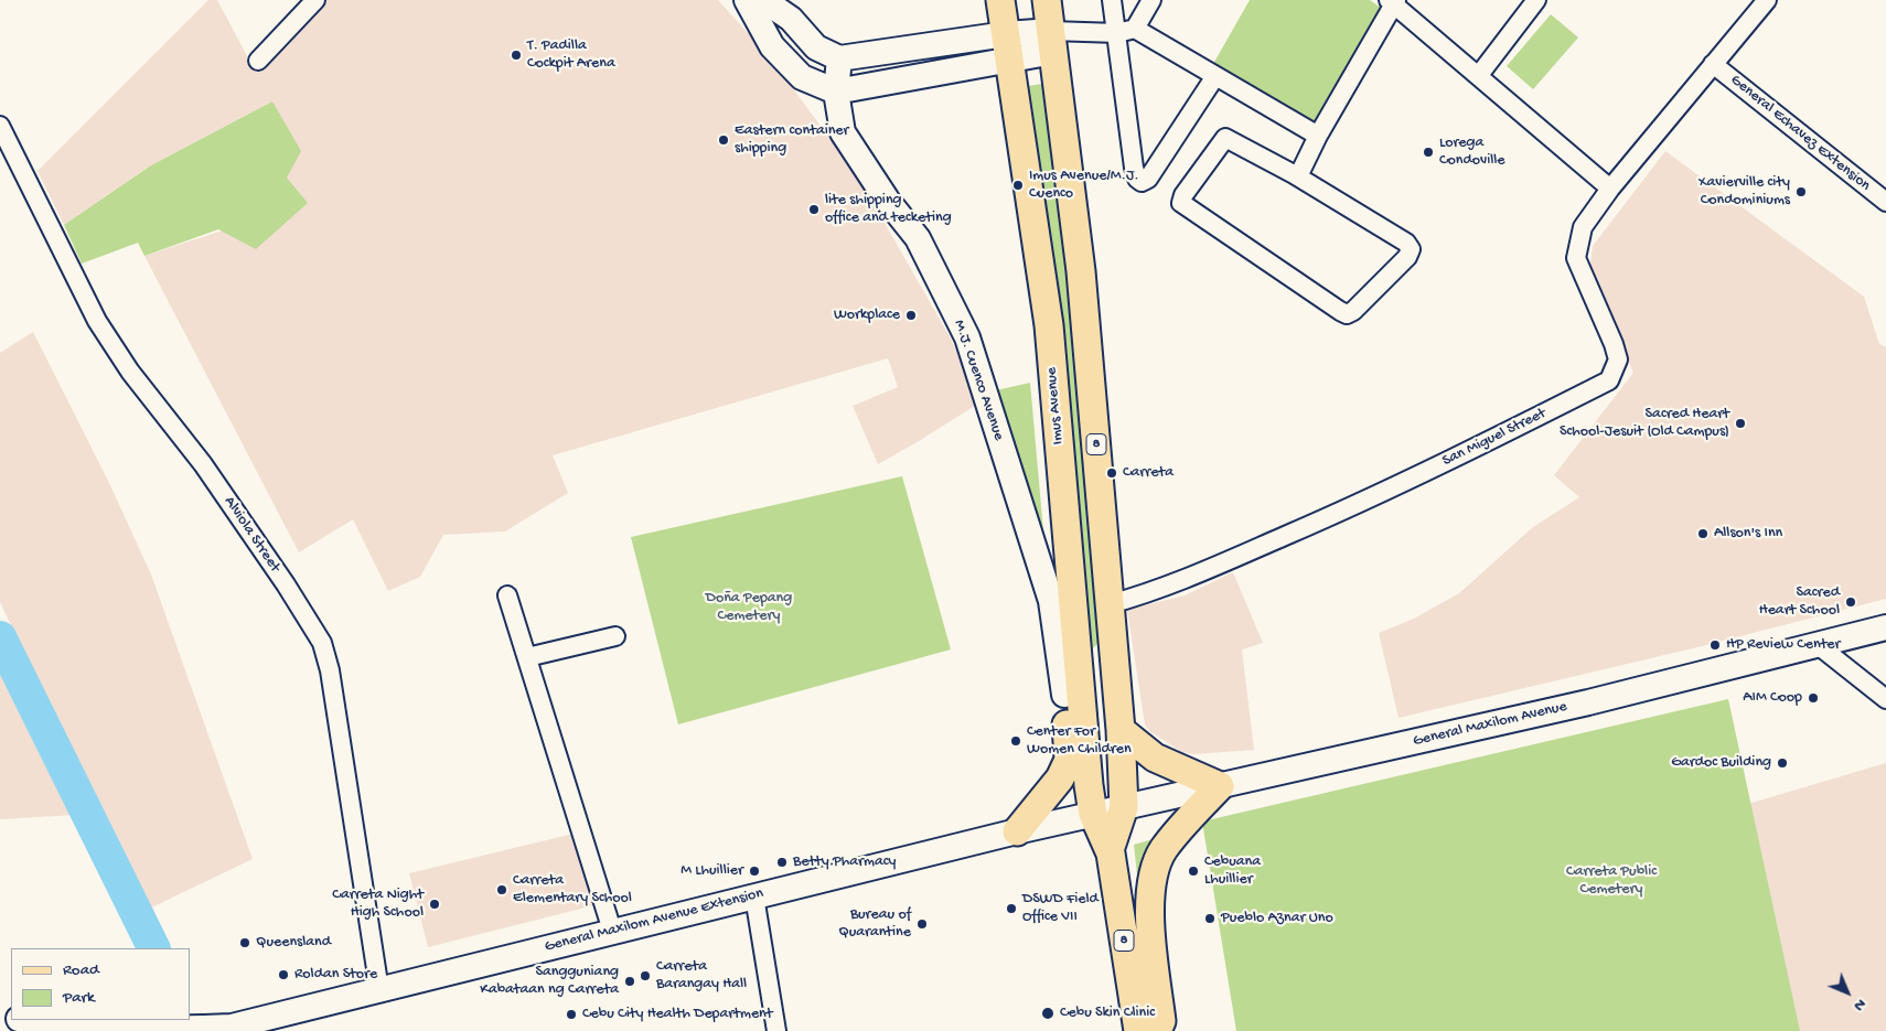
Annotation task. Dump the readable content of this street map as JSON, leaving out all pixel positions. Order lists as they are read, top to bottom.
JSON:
{
  "streets": {
    "main road": [
      "M.J. Cuenco Avenue",
      "Imus Avenue",
      "8",
      "General Maxilom Avenue",
      "General Maxilom Avenue Extension"
    ],
    "street": ["General Echavez Extension", "San Miguel Street", "Alviola Street"]
  },
  "crossings": [
    ["General Echavez Extension", "San Miguel Street"],
    ["Imus Avenue", "8"],
    ["Imus Avenue", "General Maxilom Avenue"],
    ["Imus Avenue", "General Maxilom Avenue Extension"],
    ["San Miguel Street", "8"],
    ["8", "General Maxilom Avenue"],
    ["8", "General Maxilom Avenue Extension"],
    ["Alviola Street", "General Maxilom Avenue Extension"],
    ["General Maxilom Avenue", "General Maxilom Avenue Extension"]
  ],
  "parks": ["Doña Pepang Cemetery", "Carreta Public Cemetery"],
  "places": [
    "T. Padilla Cockpit Arena",
    "Eastern container shipping",
    "Lorega Condoville",
    "Imus Avenue/M.J. Cuenco",
    "Xavierville city Condominiums",
    "lite shipping office and tecketing",
    "Workplace",
    "Sacred Heart School-Jesuit (Old Campus)",
    "Carreta",
    "Allson's Inn",
    "Sacred Heart School",
    "HP Review Center",
    "AIM Coop",
    "Center For Women Children",
    "Gardoc Building",
    "Betty Pharmacy",
    "M Lhuillier",
    "Cebuana Lhuillier",
    "Carreta Elementary School",
    "Carreta Night High School",
    "DSWD Field Office VII",
    "Pueblo Aznar Uno",
    "Bureau of Quarantine",
    "Queensland",
    "Roldan Store",
    "Carreta Barangay Hall",
    "Sangguniang Kabataan ng Carreta",
    "Cebu Skin Clinic",
    "Cebu City Health Department"
  ],
  "legend": ["Road", "Park"],
  "north": "bottom right"
}
